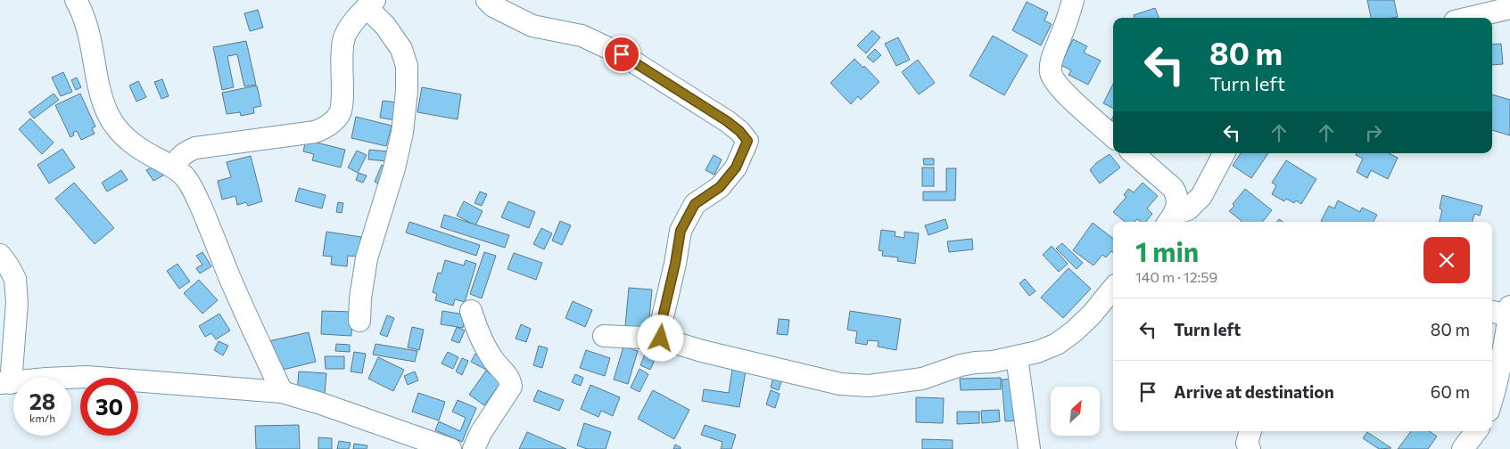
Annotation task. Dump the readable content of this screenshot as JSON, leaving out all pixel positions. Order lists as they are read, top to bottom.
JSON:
{
  "north": "top right",
  "page": {
    "turn": ["80 m", "Turn left"],
    "heading": ["1 min", "140 m · 12:59"],
    "list": [
      {
        "name": "Turn left",
        "value": "80 m"
      },
      {
        "name": "Arrive at destination",
        "value": "60 m"
      }
    ],
    "speed": "28 km/h",
    "limit": "30"
  }
}
